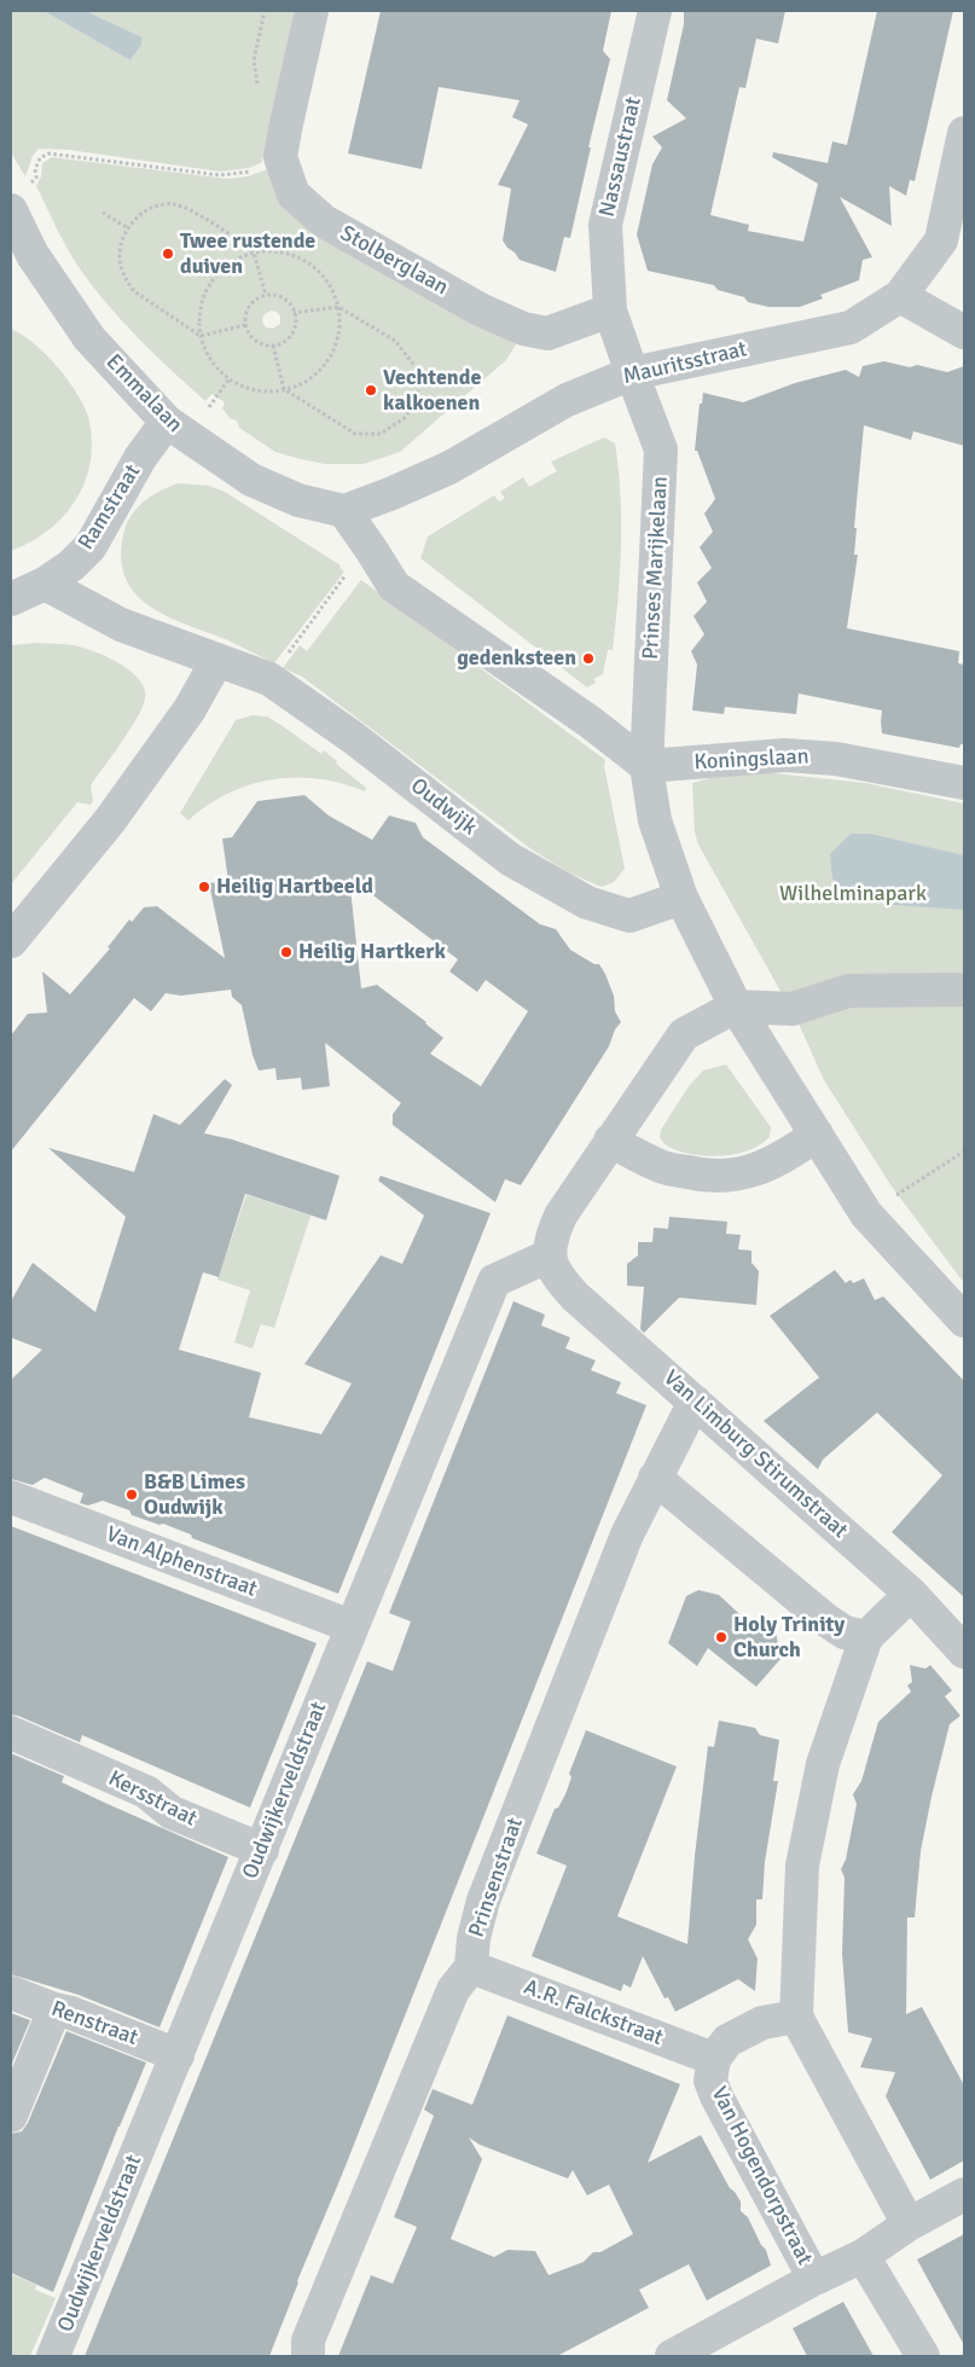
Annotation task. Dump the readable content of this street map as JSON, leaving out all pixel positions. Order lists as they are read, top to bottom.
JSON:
{
  "streets": {
    "street": [
      "Nassaustraat",
      "Stolberglaan",
      "Mauritsstraat",
      "Emmalaan",
      "Ramstraat",
      "Prinses Marijkelaan",
      "Koningslaan",
      "Oudwijk",
      "Van Limburg Stirumstraat",
      "Van Alphenstraat",
      "Oudwijkerveldstraat",
      "Kersstraat",
      "Prinsenstraat",
      "A.R. Falckstraat",
      "Renstraat",
      "Van Hogendorpstraat"
    ]
  },
  "crossings": [
    ["Nassaustraat", "Stolberglaan"],
    ["Nassaustraat", "Mauritsstraat"],
    ["Nassaustraat", "Prinses Marijkelaan"],
    ["Mauritsstraat", "Emmalaan"],
    ["Mauritsstraat", "Prinses Marijkelaan"],
    ["Emmalaan", "Ramstraat"],
    ["Ramstraat", "Oudwijk"],
    ["Prinses Marijkelaan", "Koningslaan"],
    ["Van Limburg Stirumstraat", "Oudwijkerveldstraat"],
    ["Van Limburg Stirumstraat", "Prinsenstraat"],
    ["Van Alphenstraat", "Oudwijkerveldstraat"],
    ["Oudwijkerveldstraat", "Kersstraat"],
    ["Oudwijkerveldstraat", "Renstraat"],
    ["Prinsenstraat", "A.R. Falckstraat"],
    ["A.R. Falckstraat", "Van Hogendorpstraat"]
  ],
  "parks": ["Wilhelminapark"],
  "places": [
    "Twee rustende duiven",
    "Vechtende kalkoenen",
    "gedenksteen",
    "Heilig Hartbeeld",
    "Heilig Hartkerk",
    "B&B Limes Oudwijk",
    "Holy Trinity Church"
  ]
}
